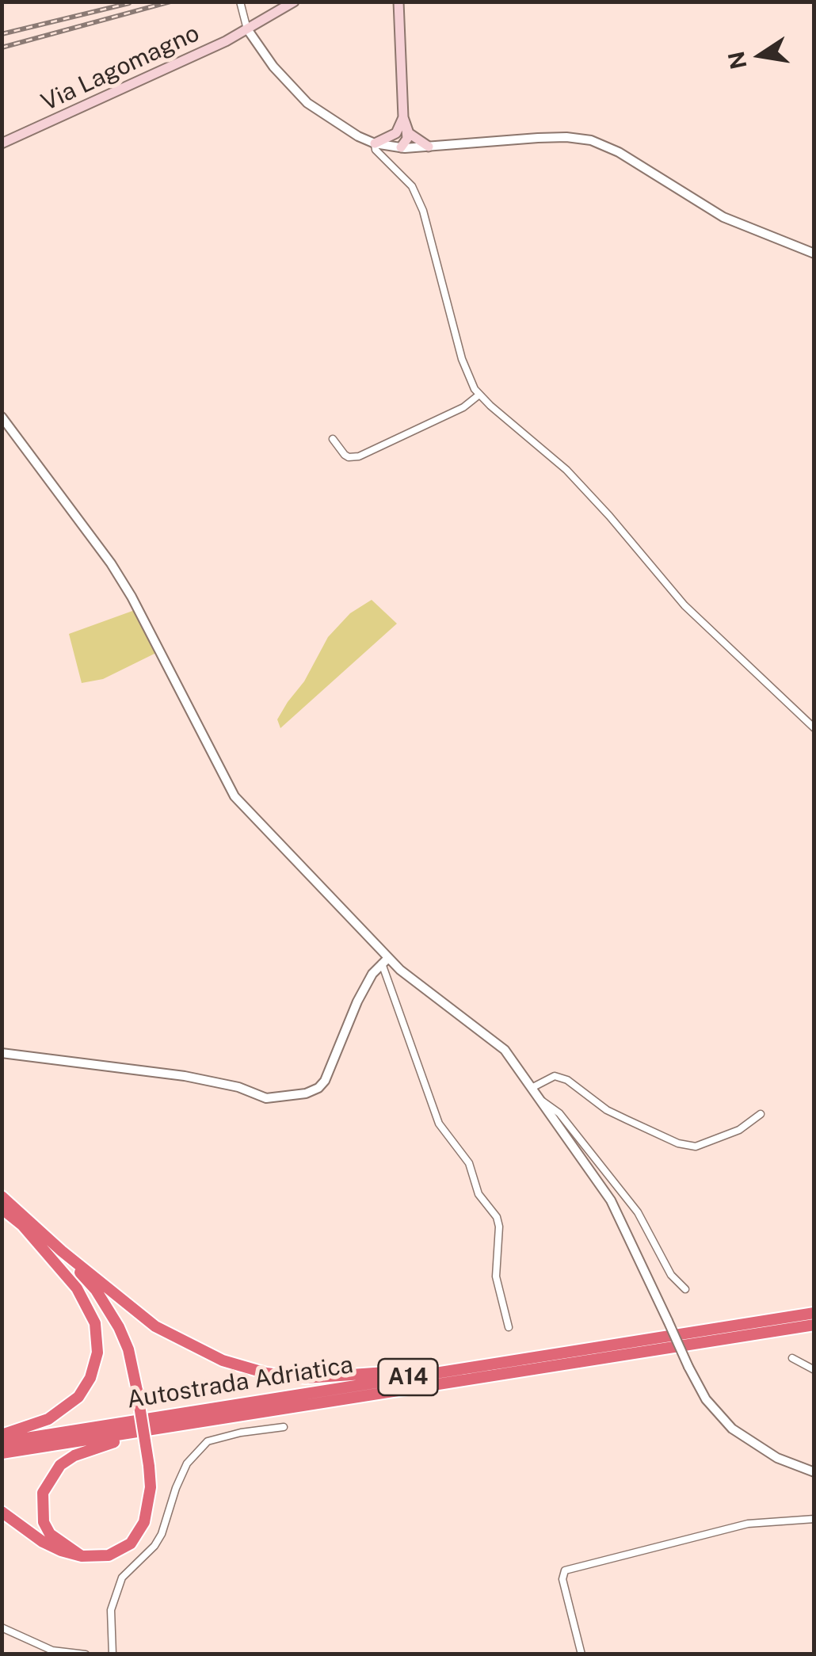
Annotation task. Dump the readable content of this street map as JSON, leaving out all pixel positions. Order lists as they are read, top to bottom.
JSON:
{
  "streets": {
    "highway": ["A14", "Autostrada Adriatica"],
    "main road": ["Via Lagomagno"]
  },
  "north": "left"
}
